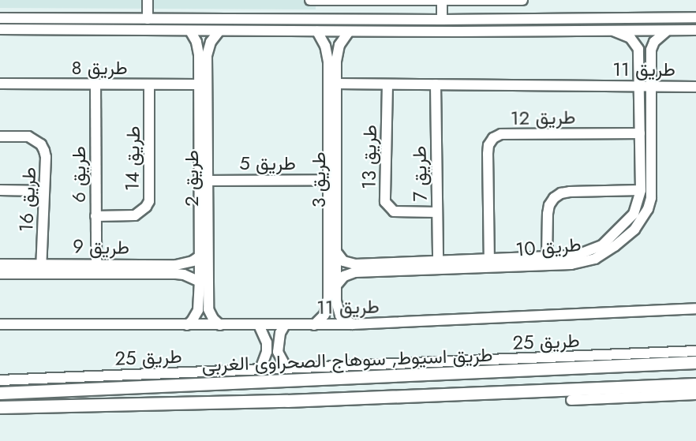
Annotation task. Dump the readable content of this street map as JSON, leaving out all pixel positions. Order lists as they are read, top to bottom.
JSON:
{
  "streets": {
    "main road": ["طريق اسيوط, سوهاج الصحراوى الغربى"],
    "street": [
      "طريق 8",
      "طريق 11",
      "طريق 12",
      "طريق 13",
      "طريق 14",
      "طريق 5",
      "طريق 7",
      "طريق 6",
      "طريق 2",
      "طريق 3",
      "طريق 16",
      "طريق 9",
      "طريق 10",
      "طريق 25"
    ]
  },
  "crossings": [
    ["طريق 8", "طريق 14"],
    ["طريق 8", "طريق 6"],
    ["طريق 8", "طريق 2"],
    ["طريق 11", "طريق 13"],
    ["طريق 11", "طريق 7"],
    ["طريق 11", "طريق 2"],
    ["طريق 11", "طريق 3"],
    ["طريق 11", "طريق 10"],
    ["طريق 12", "طريق 10"],
    ["طريق 13", "طريق 7"],
    ["طريق 14", "طريق 6"],
    ["طريق 5", "طريق 2"],
    ["طريق 5", "طريق 3"],
    ["طريق 7", "طريق 10"],
    ["طريق 6", "طريق 9"],
    ["طريق 2", "طريق 9"],
    ["طريق 3", "طريق 10"],
    ["طريق 16", "طريق 9"]
  ]
}
